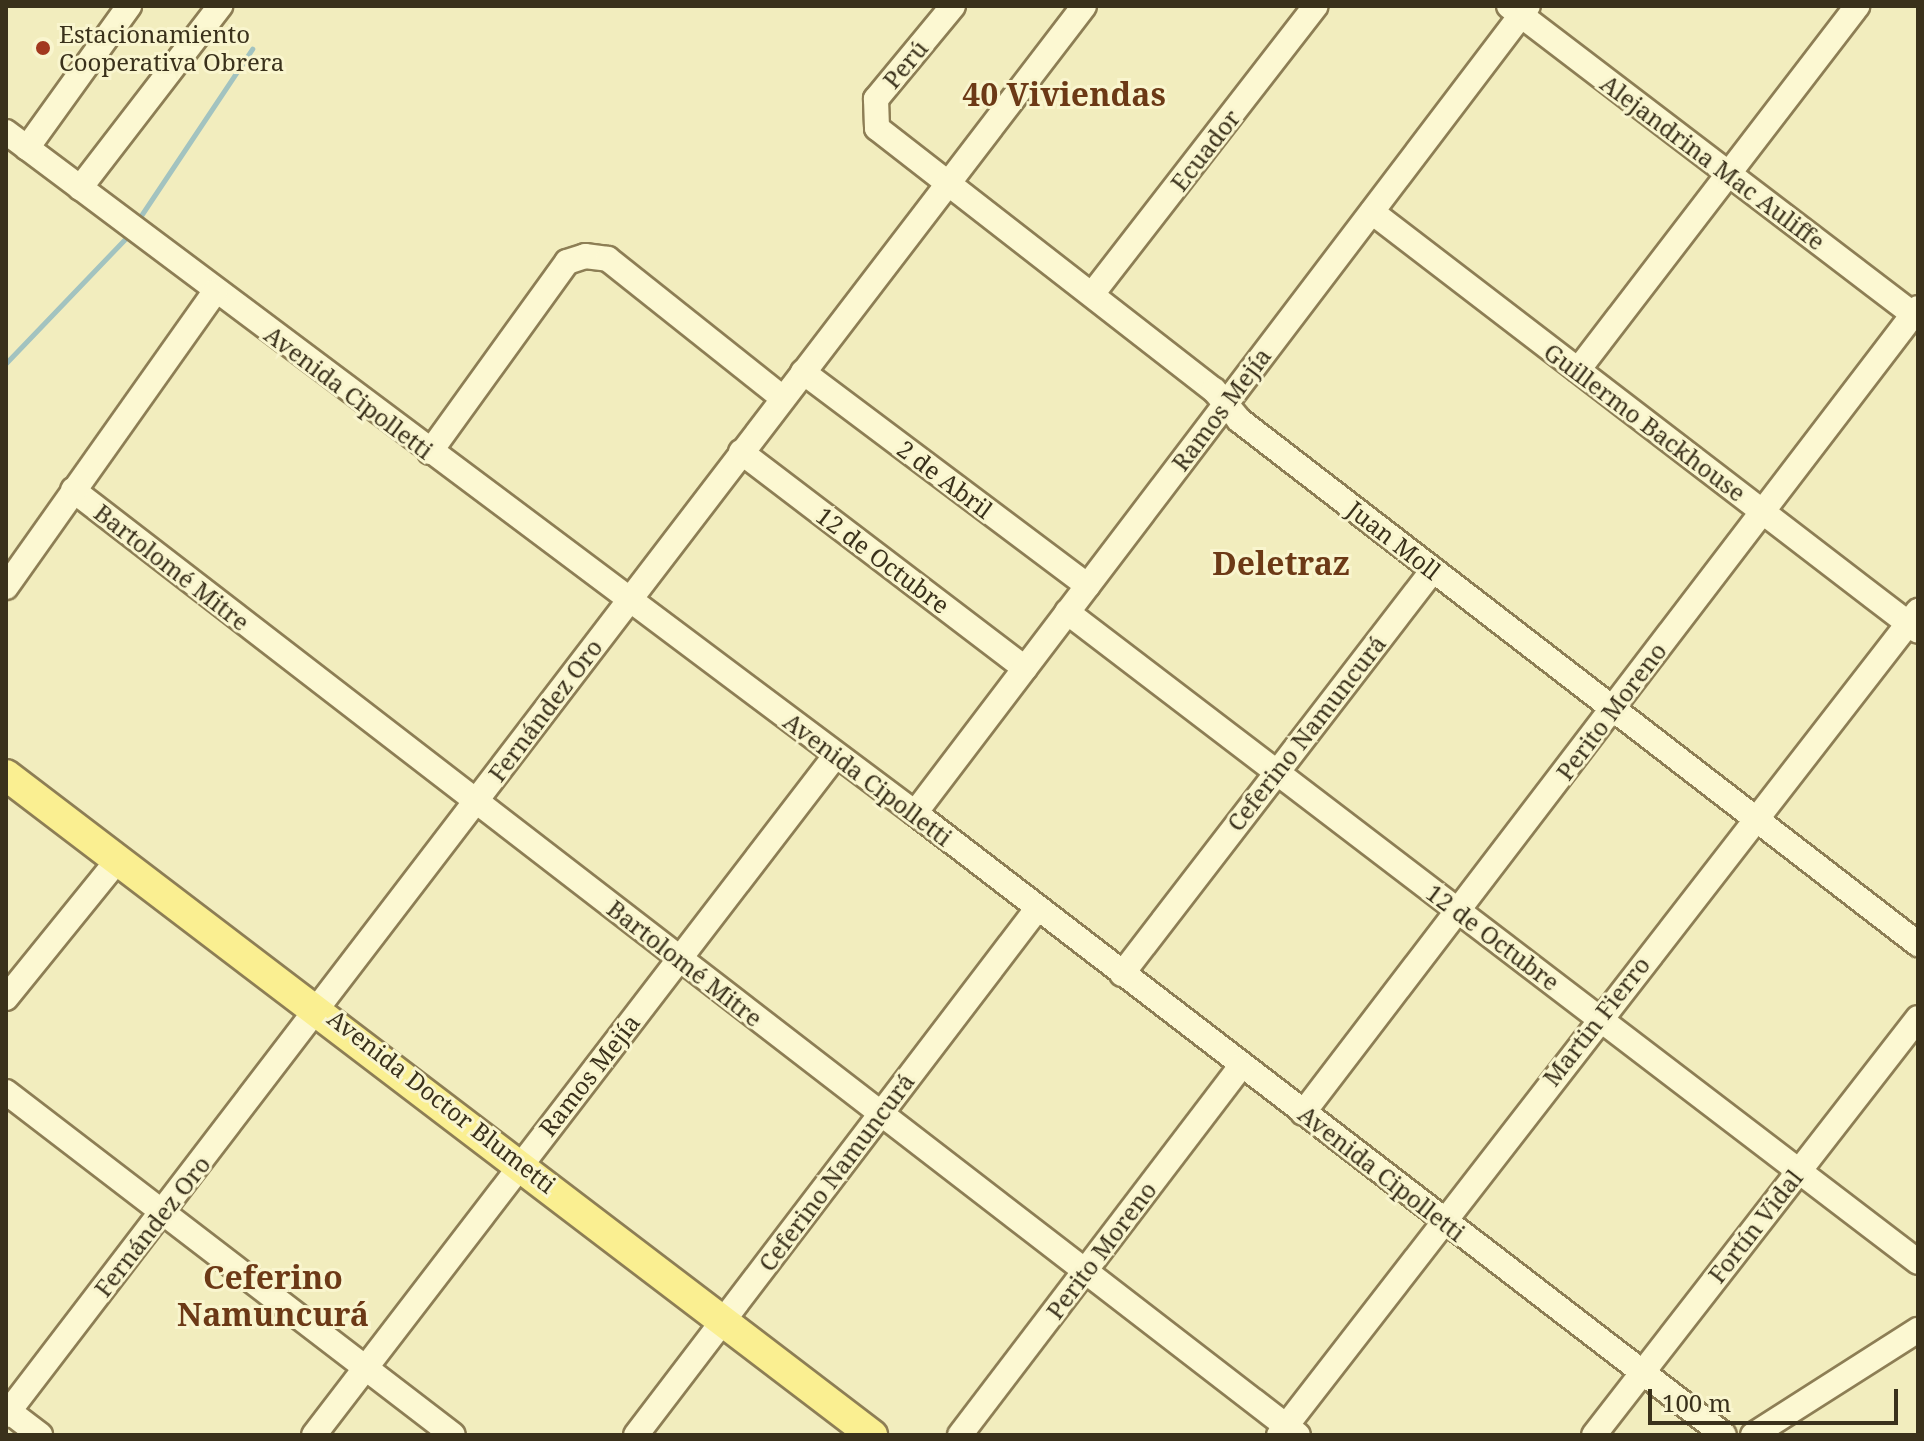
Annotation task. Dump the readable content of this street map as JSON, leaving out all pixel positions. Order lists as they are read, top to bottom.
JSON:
{
  "streets": {
    "main road": ["Avenida Doctor Blumetti"],
    "street": [
      "Perú",
      "Ecuador",
      "Alejandrina Mac Auliffe",
      "Avenida Cipolletti",
      "Ramos Mejía",
      "Guillermo Backhouse",
      "2 de Abril",
      "Juan Moll",
      "12 de Octubre",
      "Bartolomé Mitre",
      "Fernández Oro",
      "Perito Moreno",
      "Ceferino Namuncurá",
      "Martin Fierro",
      "Fortín Vidal"
    ]
  },
  "crossings": [
    ["Perú", "Juan Moll"],
    ["Ecuador", "Juan Moll"],
    ["Alejandrina Mac Auliffe", "Ramos Mejía"],
    ["Alejandrina Mac Auliffe", "Perito Moreno"],
    ["Avenida Cipolletti", "Ramos Mejía"],
    ["Avenida Cipolletti", "Fernández Oro"],
    ["Avenida Cipolletti", "Perito Moreno"],
    ["Avenida Cipolletti", "Ceferino Namuncurá"],
    ["Avenida Cipolletti", "Martin Fierro"],
    ["Avenida Cipolletti", "Fortín Vidal"],
    ["Ramos Mejía", "Guillermo Backhouse"],
    ["Ramos Mejía", "2 de Abril"],
    ["Ramos Mejía", "Juan Moll"],
    ["Ramos Mejía", "12 de Octubre"],
    ["Ramos Mejía", "Bartolomé Mitre"],
    ["Ramos Mejía", "Avenida Doctor Blumetti"],
    ["Guillermo Backhouse", "Perito Moreno"],
    ["Guillermo Backhouse", "Martin Fierro"],
    ["2 de Abril", "Fernández Oro"],
    ["Juan Moll", "Fernández Oro"],
    ["Juan Moll", "Perito Moreno"],
    ["Juan Moll", "Ceferino Namuncurá"],
    ["Juan Moll", "Martin Fierro"],
    ["12 de Octubre", "Fernández Oro"],
    ["12 de Octubre", "Perito Moreno"],
    ["12 de Octubre", "Ceferino Namuncurá"],
    ["12 de Octubre", "Martin Fierro"],
    ["12 de Octubre", "Fortín Vidal"],
    ["Bartolomé Mitre", "Fernández Oro"],
    ["Bartolomé Mitre", "Perito Moreno"],
    ["Bartolomé Mitre", "Ceferino Namuncurá"],
    ["Bartolomé Mitre", "Martin Fierro"],
    ["Fernández Oro", "Avenida Doctor Blumetti"],
    ["Ceferino Namuncurá", "Avenida Doctor Blumetti"]
  ],
  "districts": ["40 Viviendas", "Deletraz", "Ceferino Namuncurá"],
  "places": ["Estacionamiento Cooperativa Obrera"],
  "scale_bar": "100 m"
}
